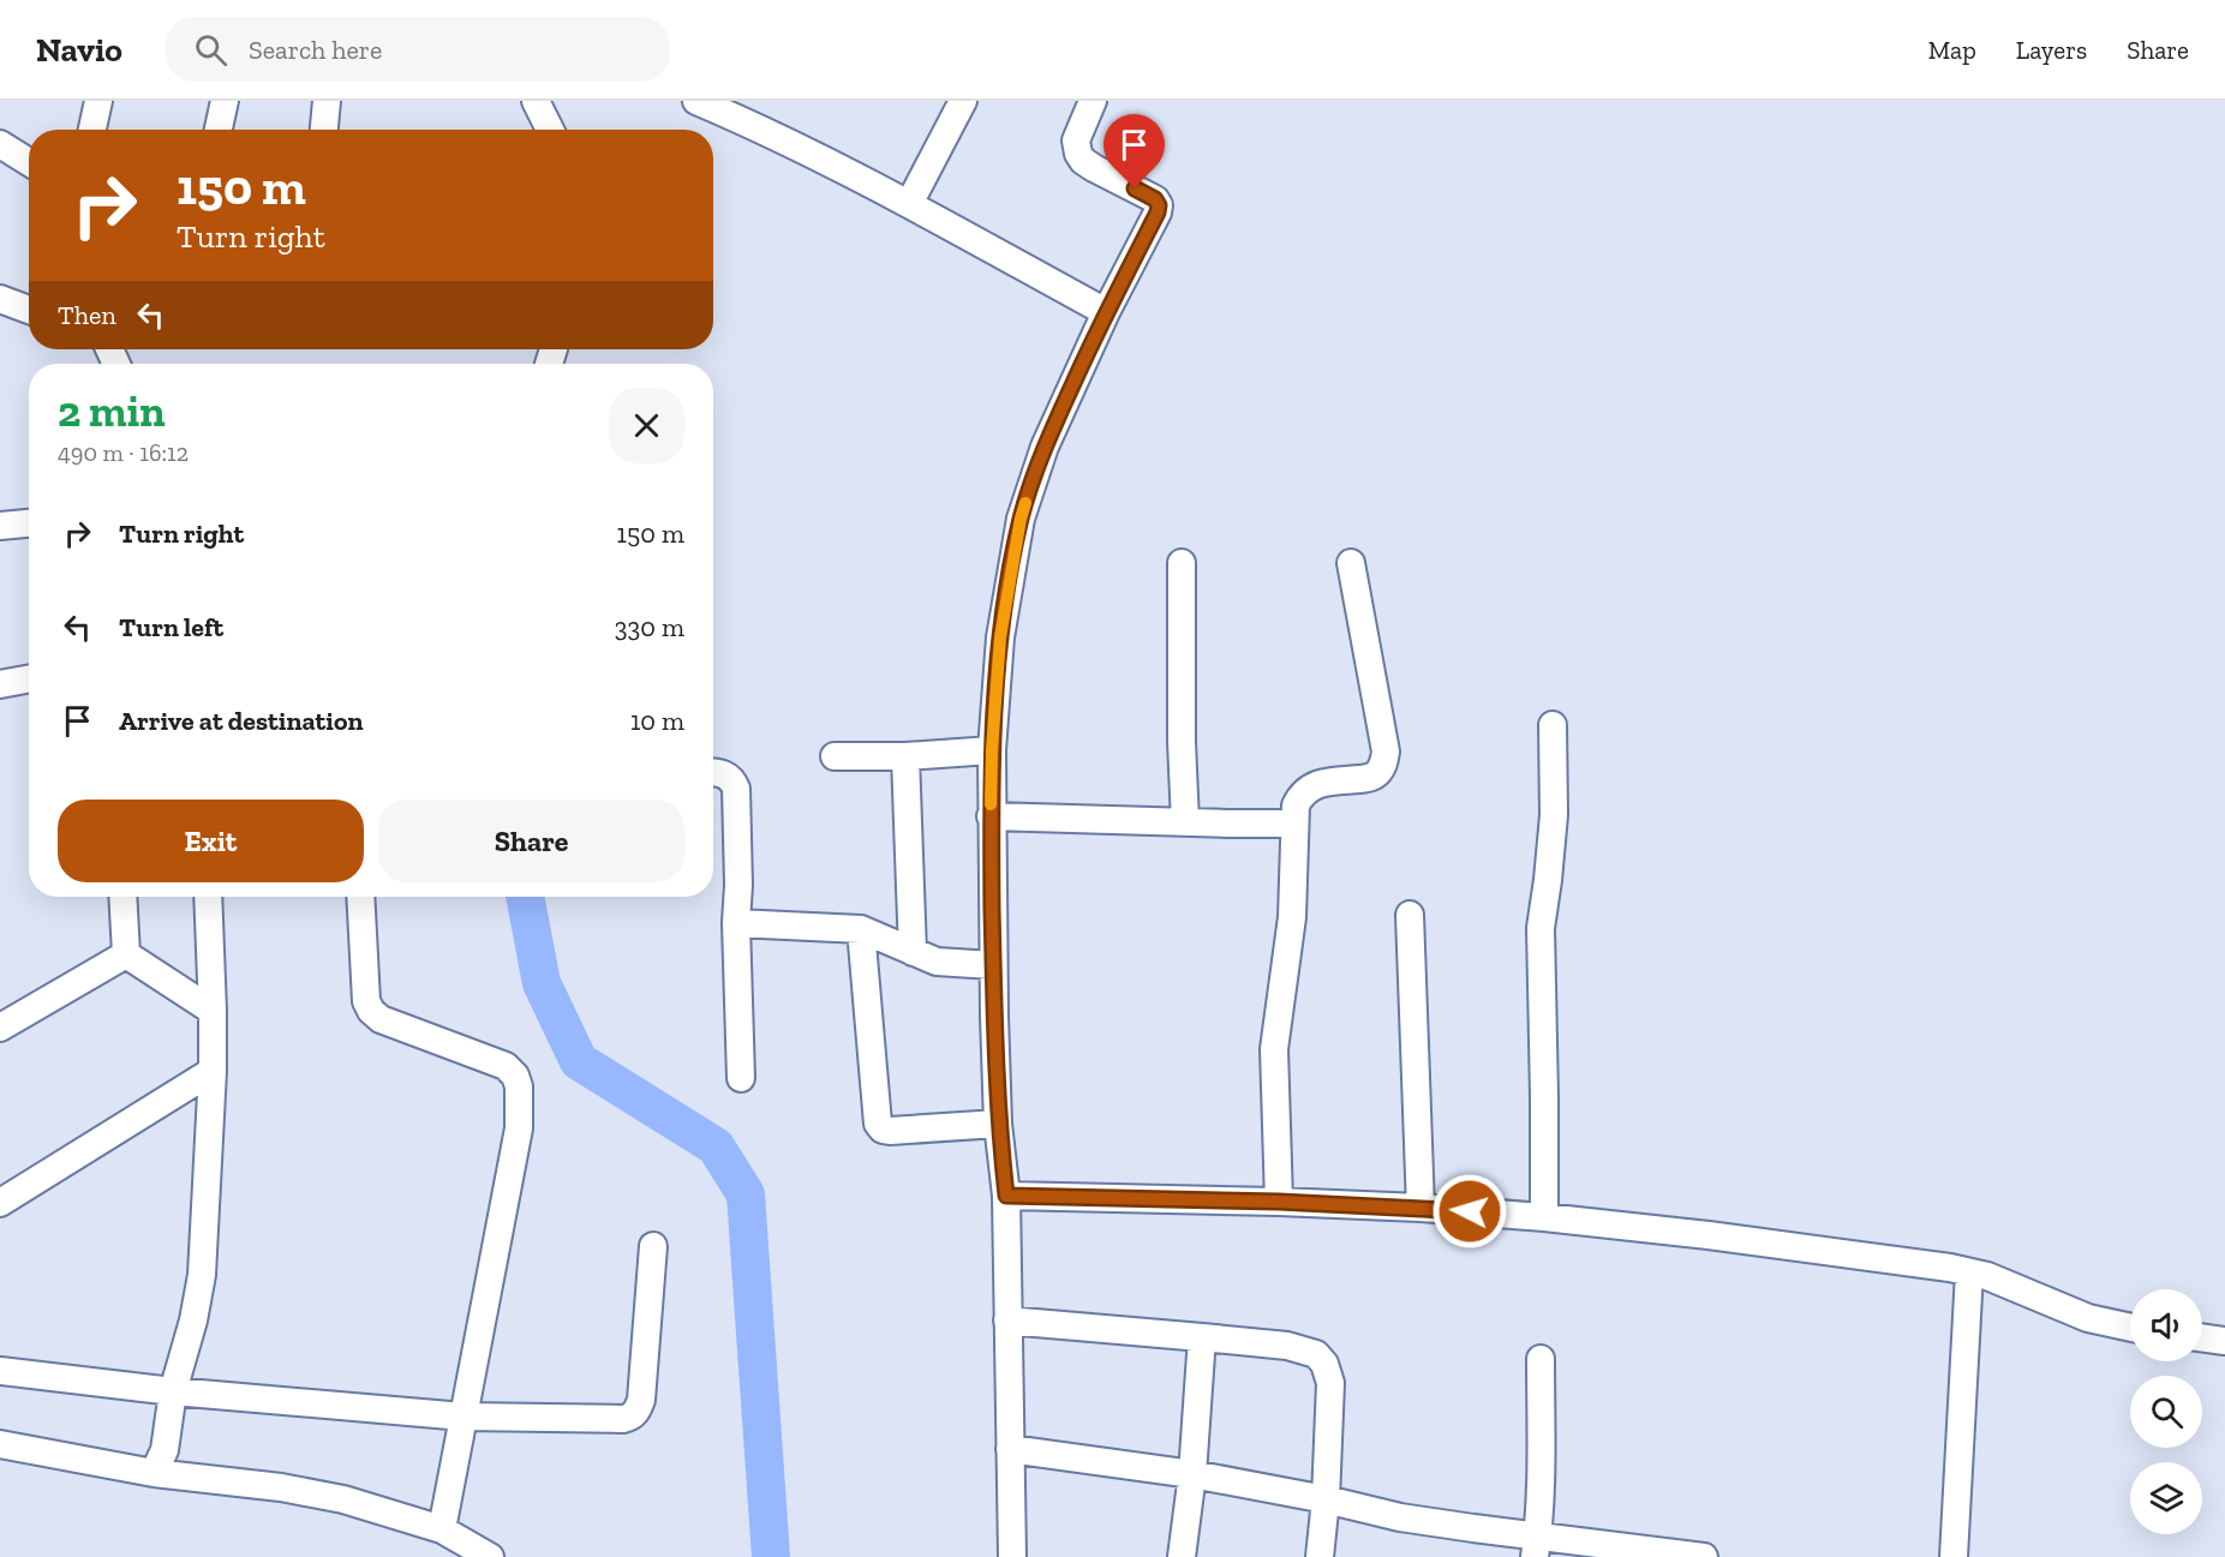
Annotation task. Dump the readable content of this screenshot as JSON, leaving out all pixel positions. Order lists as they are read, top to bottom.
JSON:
{
  "page": {
    "header": "Navio",
    "search": "Search here",
    "nav": ["Map", "Layers", "Share"],
    "turn": ["150 m", "Turn right"],
    "then": "Then",
    "heading": ["2 min", "490 m · 16:12"],
    "list": [
      {
        "name": "Turn right",
        "value": "150 m"
      },
      {
        "name": "Turn left",
        "value": "330 m"
      },
      {
        "name": "Arrive at destination",
        "value": "10 m"
      }
    ],
    "buttons": ["Exit", "Share"]
  }
}
